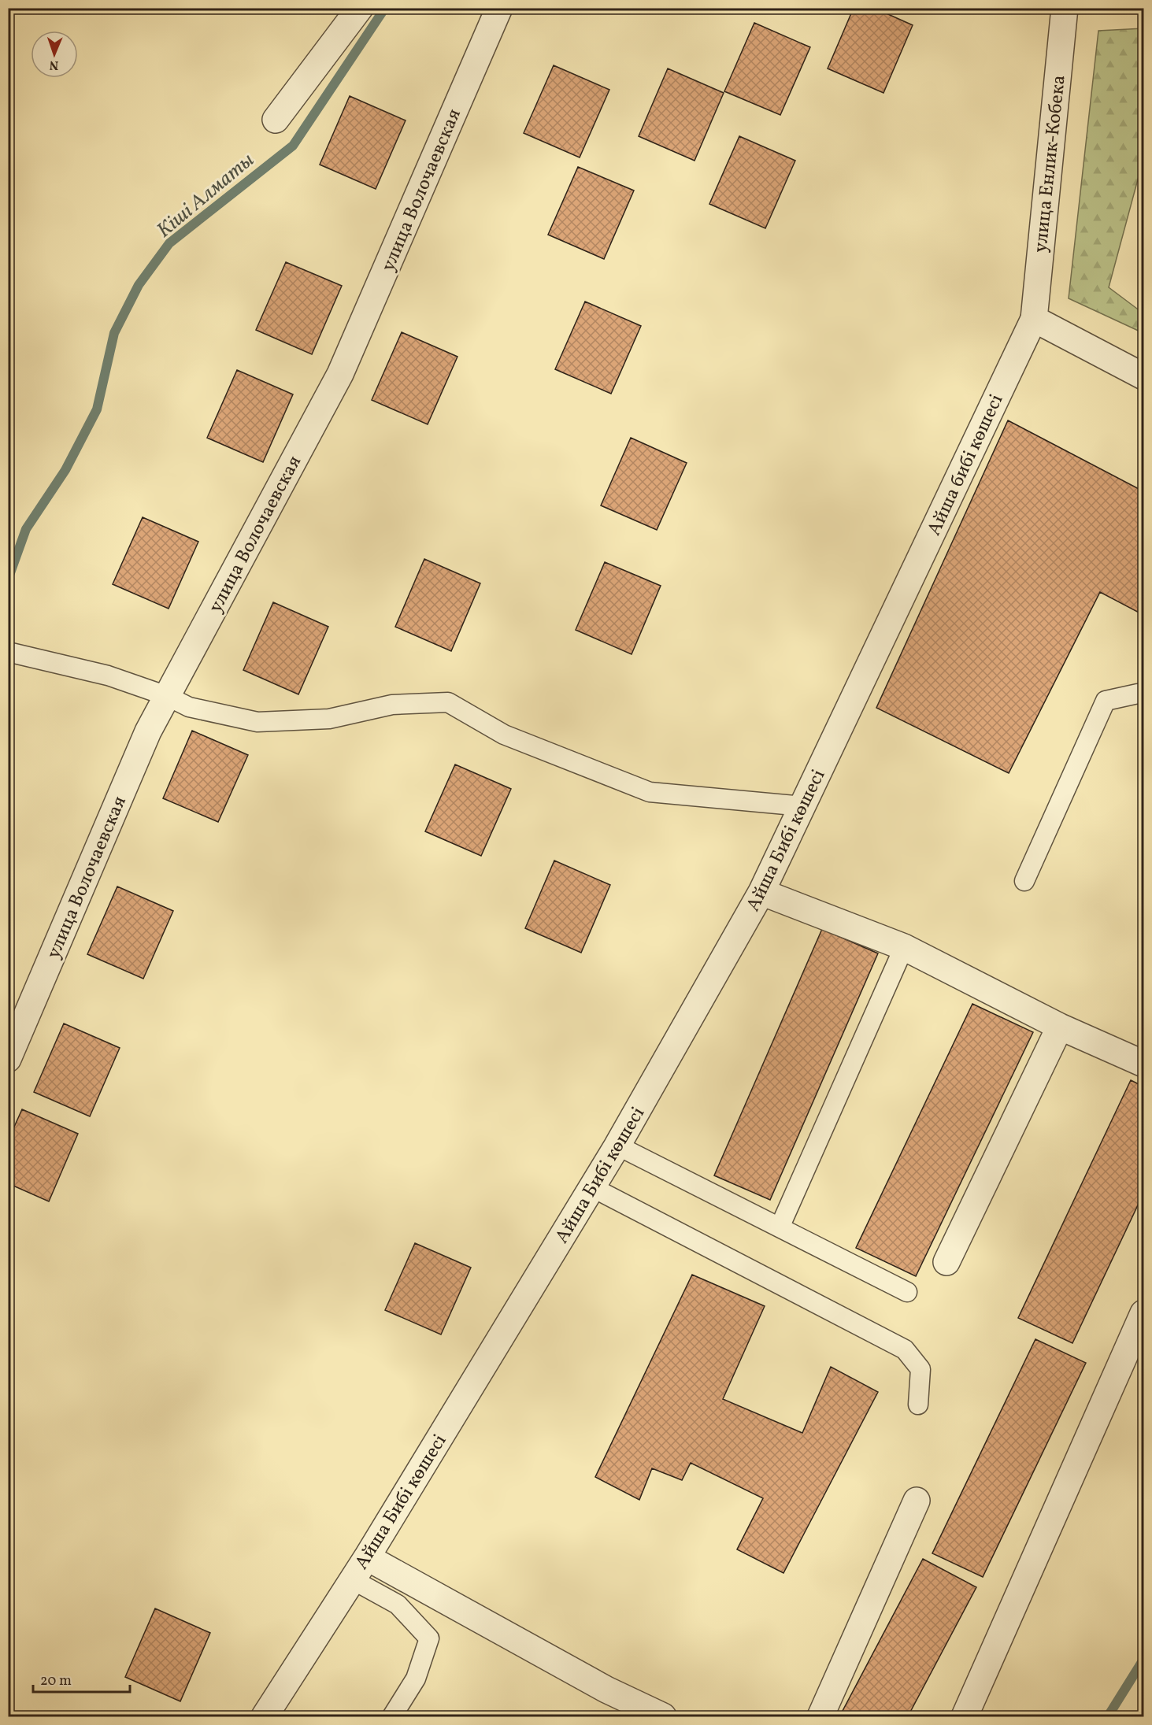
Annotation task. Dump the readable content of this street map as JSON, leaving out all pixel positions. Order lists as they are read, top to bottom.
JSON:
{
  "streets": {
    "street": [
      "улица Енлик-Кобека",
      "улица Волочаевская",
      "Айша бибі көшесі",
      "Айша Бибі көшесі"
    ]
  },
  "crossings": [
    ["улица Енлик-Кобека", "Айша бибі көшесі"],
    ["Айша бибі көшесі", "Айша Бибі көшесі"]
  ],
  "water": ["Кіші Алматы"],
  "scale_bar": "20 m",
  "north": "bottom"
}
